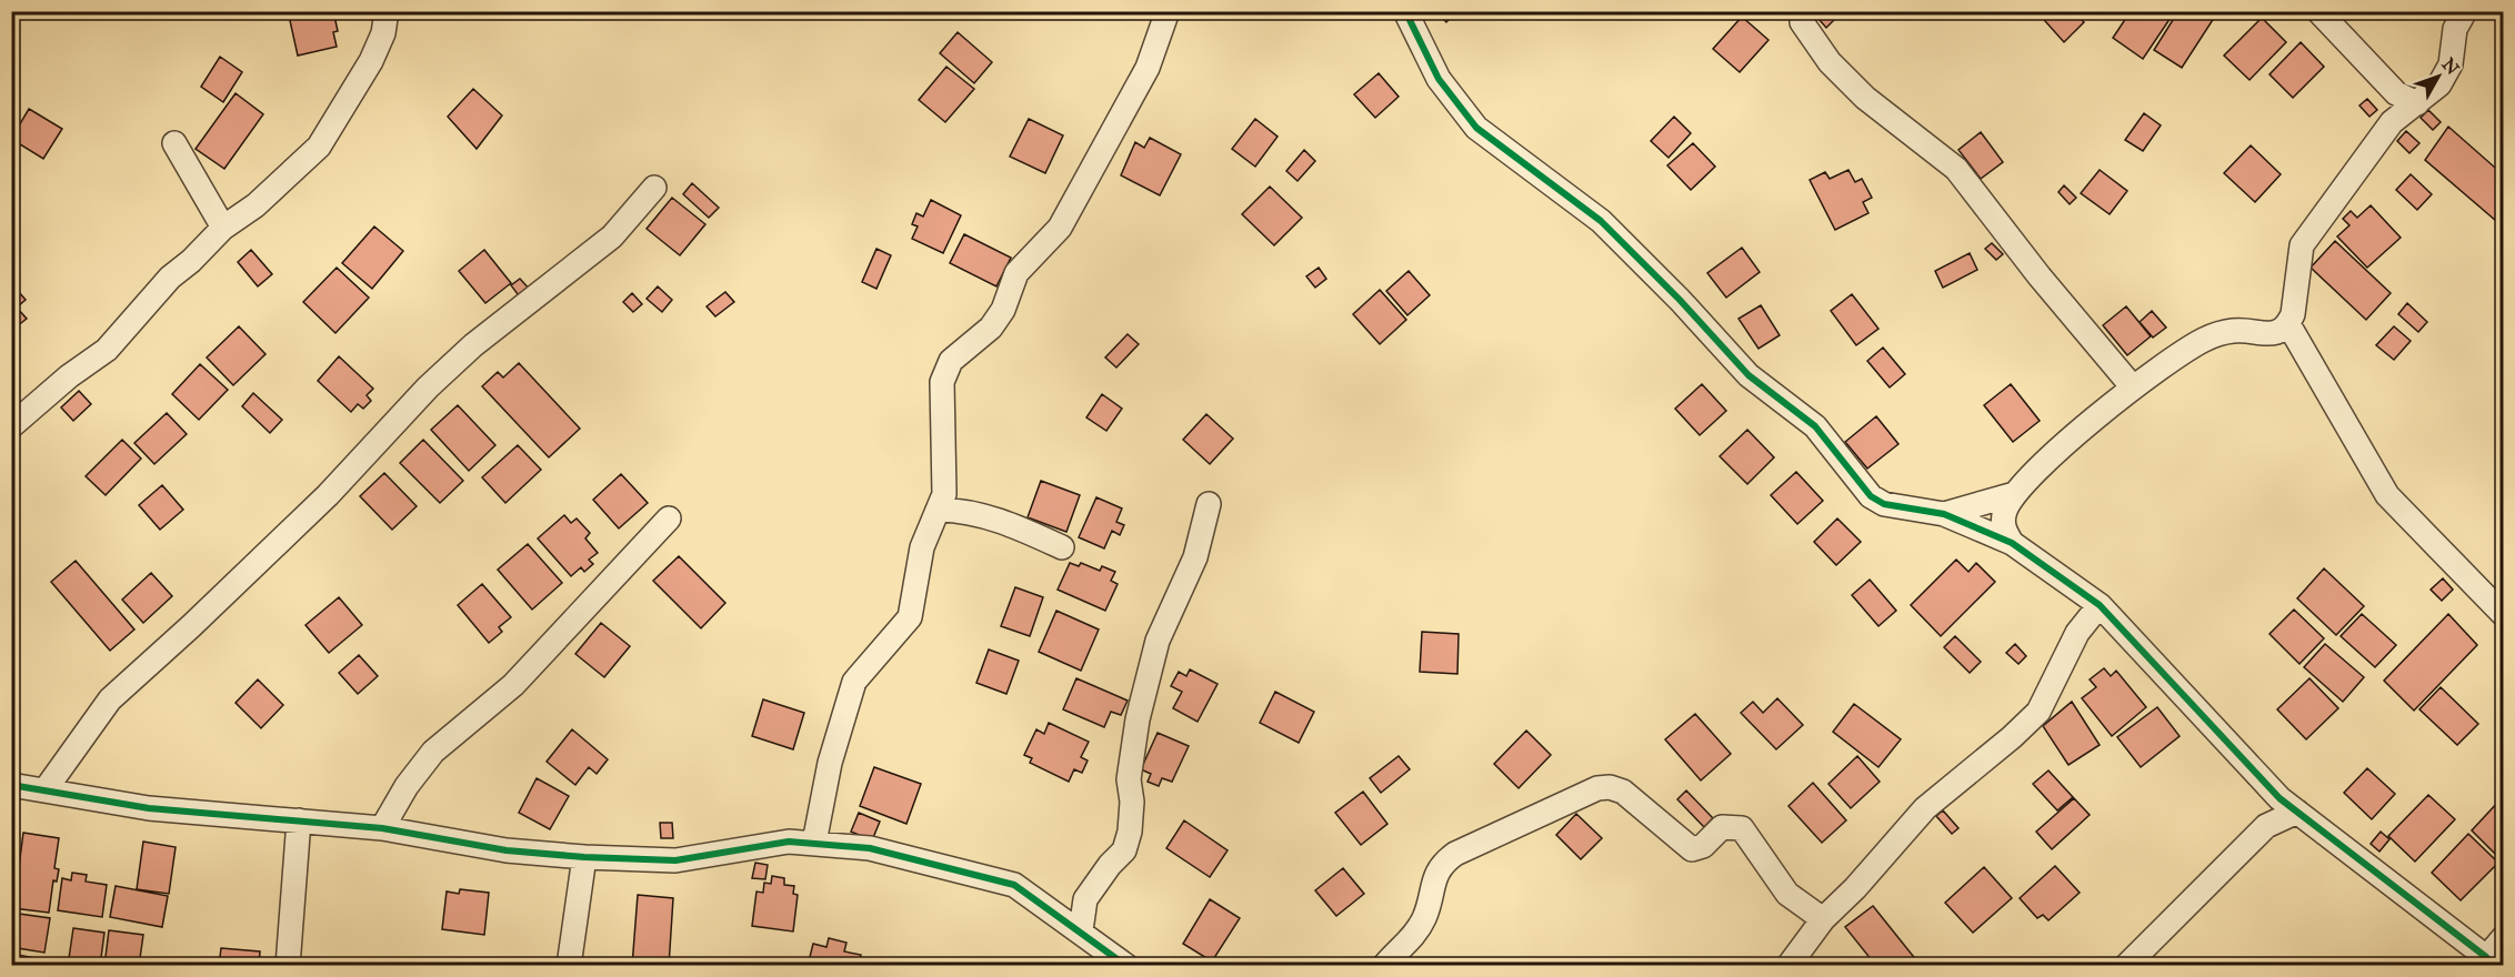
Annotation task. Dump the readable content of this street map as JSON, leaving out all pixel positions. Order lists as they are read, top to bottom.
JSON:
{
  "north": "top right"
}
